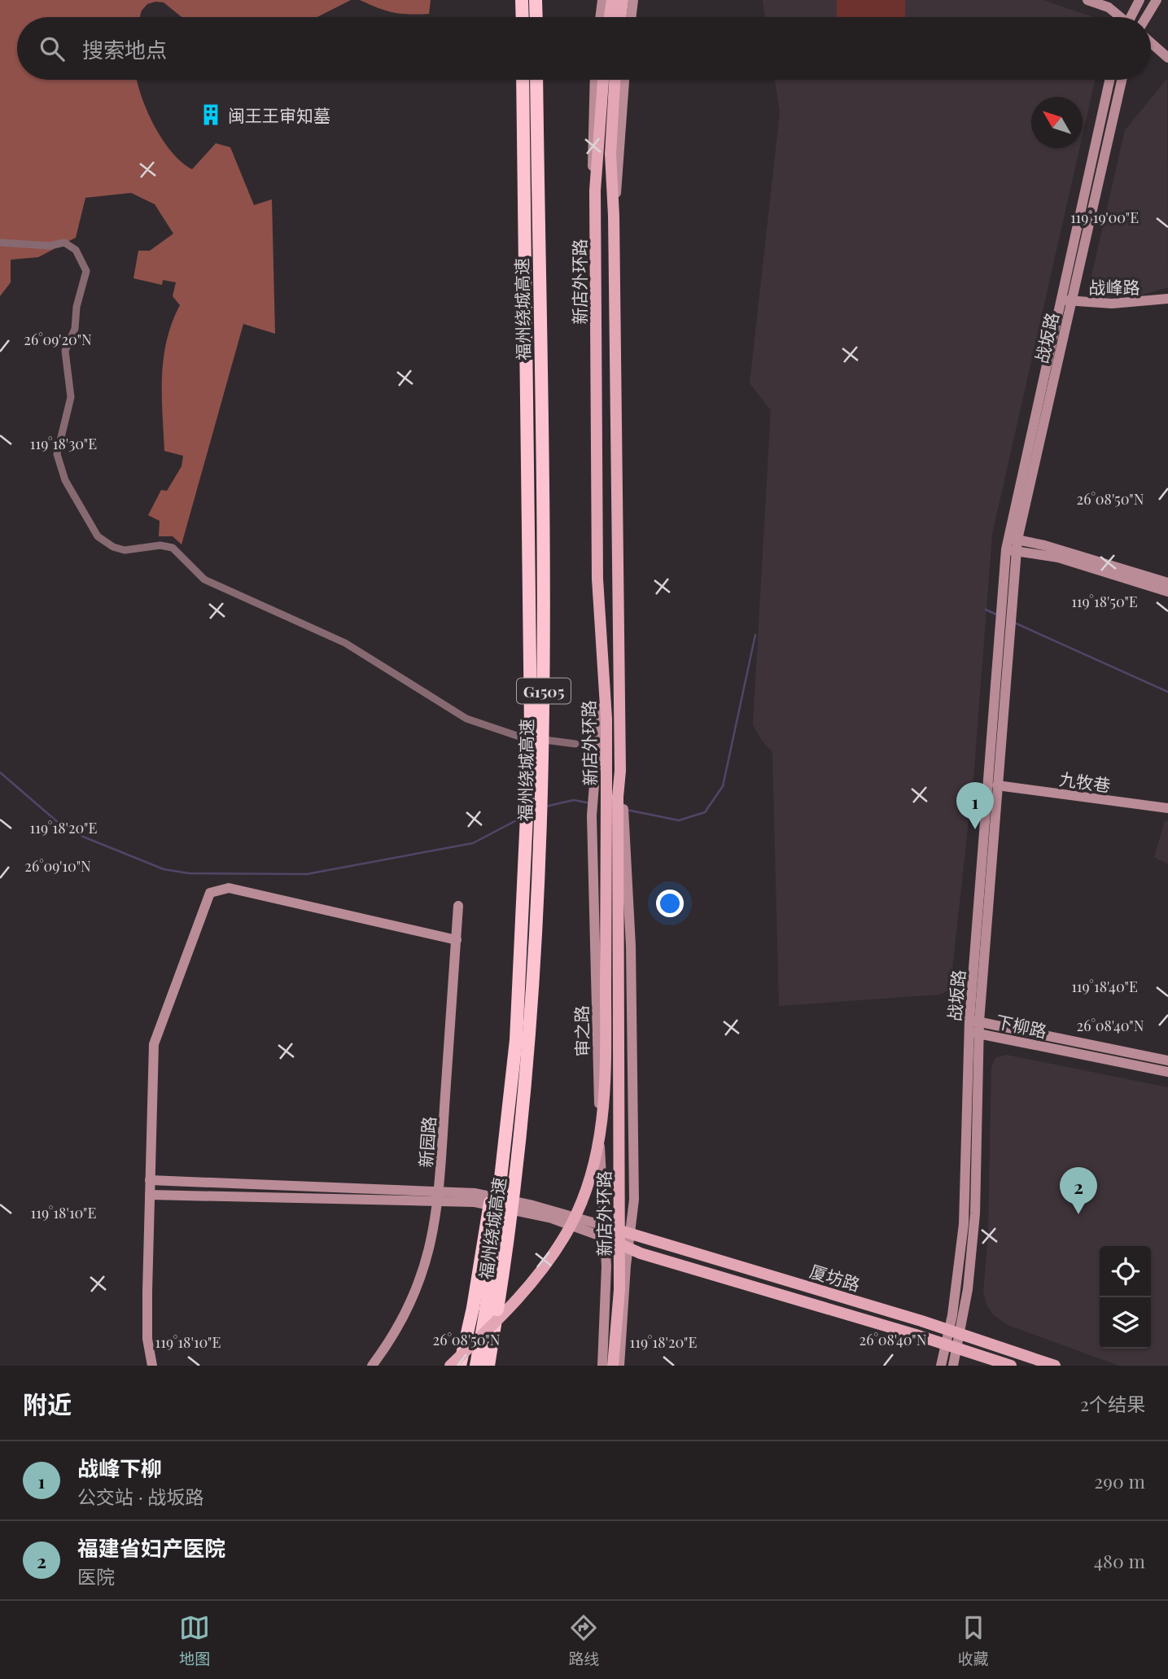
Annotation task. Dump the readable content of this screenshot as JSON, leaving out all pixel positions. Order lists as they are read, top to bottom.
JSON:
{
  "streets": {
    "highway": ["福州绕城高速", "G1505"],
    "main road": [
      "新店外环路",
      "战峰路",
      "战坂路",
      "九牧巷",
      "下柳路",
      "审之路",
      "新园路",
      "厦坊路"
    ]
  },
  "crossings": [
    ["新店外环路", "审之路"],
    ["战峰路", "战坂路"],
    ["战坂路", "九牧巷"],
    ["战坂路", "下柳路"],
    ["战坂路", "厦坊路"],
    ["审之路", "厦坊路"]
  ],
  "places": {
    "building": ["闽王王审知墓"]
  },
  "north": "top left",
  "page": {
    "search": "搜索地点",
    "pins": ["1", "2"],
    "heading": ["附近", "2个结果"],
    "list": [
      {
        "mark": "1",
        "name": "战峰下柳",
        "note": "公交站 · 战坂路",
        "value": "290 m"
      },
      {
        "mark": "2",
        "name": "福建省妇产医院",
        "note": "医院",
        "value": "480 m"
      }
    ],
    "nav": ["地图", "路线", "收藏"]
  },
  "coordinates": [
    "119°19'00\"E",
    "26°09'20\"N",
    "119°18'30\"E",
    "26°08'50\"N",
    "119°18'50\"E",
    "119°18'20\"E",
    "26°09'10\"N",
    "119°18'40\"E",
    "26°08'40\"N",
    "119°18'10\"E"
  ]
}
